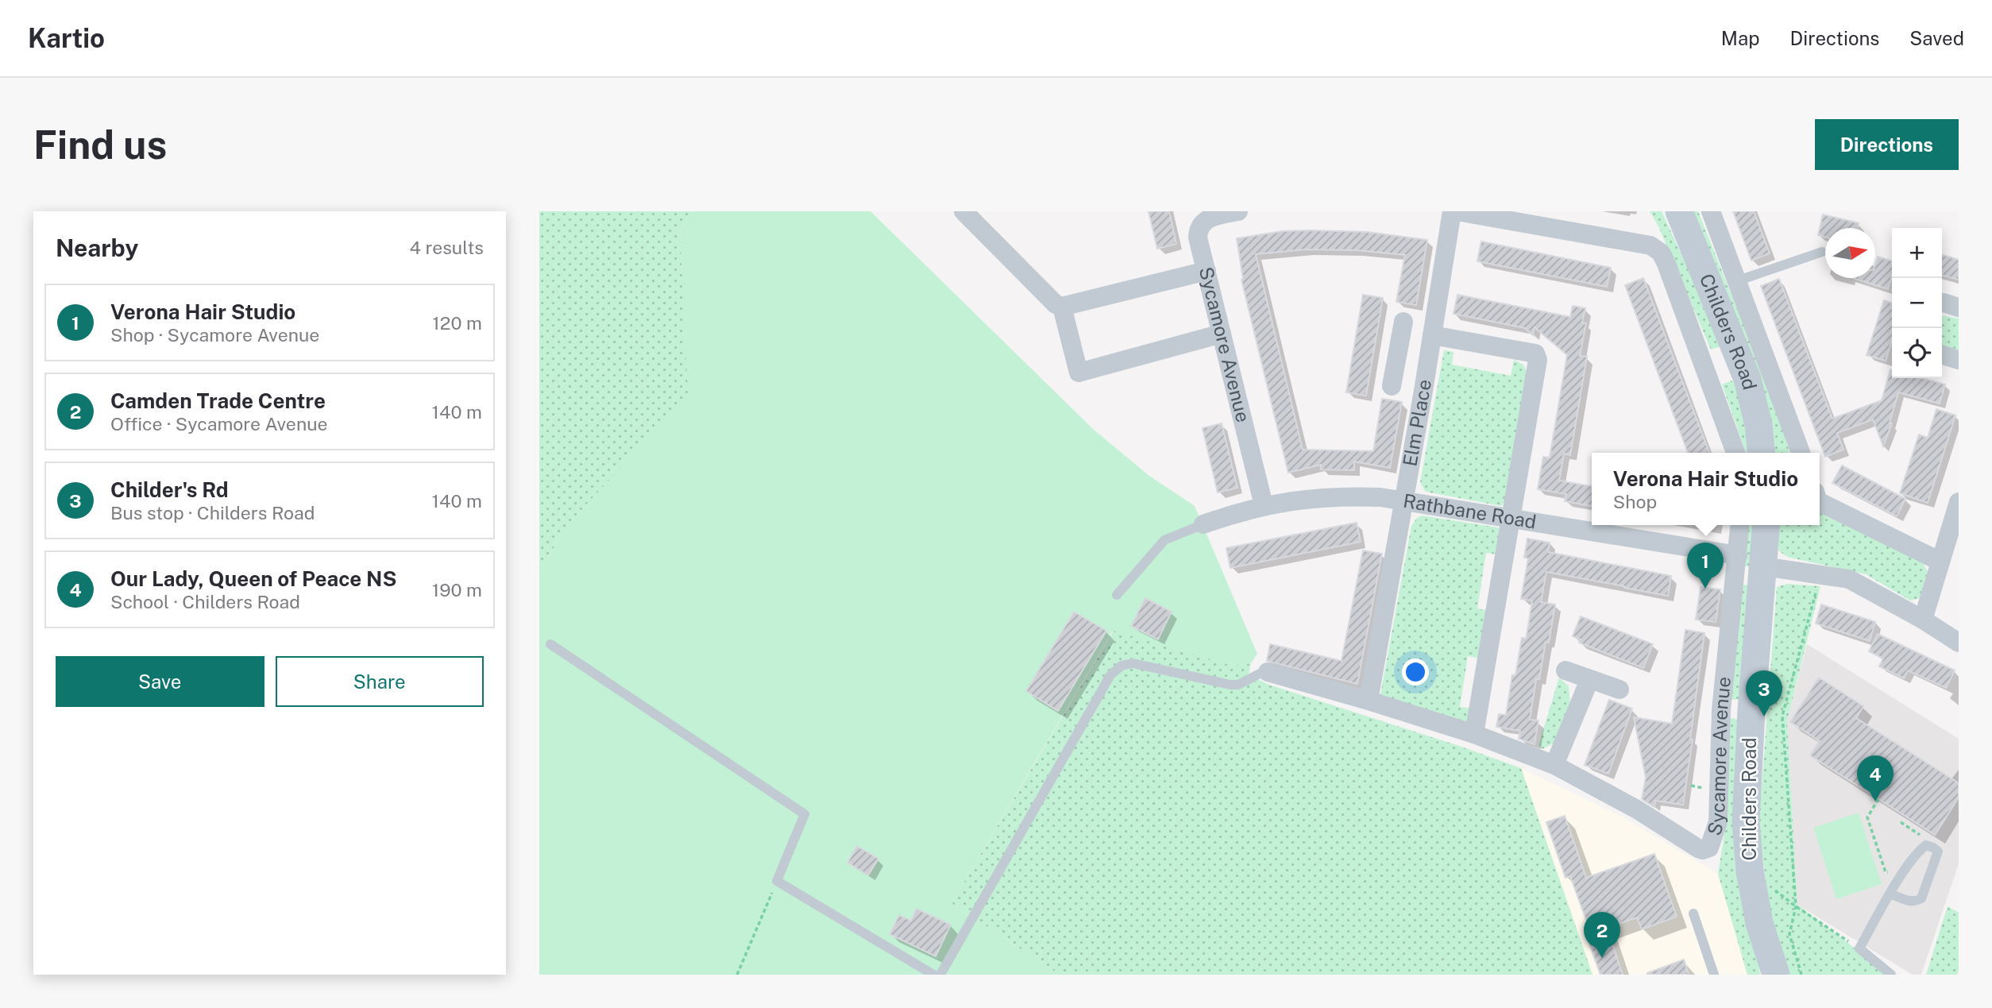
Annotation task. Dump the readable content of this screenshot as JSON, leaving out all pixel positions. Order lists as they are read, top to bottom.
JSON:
{
  "streets": {
    "main road": ["Childers Road"],
    "street": ["Sycamore Avenue", "Elm Place", "Rathbane Road"]
  },
  "crossings": [
    ["Sycamore Avenue", "Rathbane Road"],
    ["Elm Place", "Rathbane Road"]
  ],
  "north": "right",
  "page": {
    "header": "Kartio",
    "nav": ["Map", "Directions", "Saved"],
    "buttons": [
      "Directions",
      ["Save", "Share"]
    ],
    "title": "Find us",
    "heading": ["Nearby", "4 results"],
    "map_buttons": ["+", "−"],
    "list": [
      {
        "mark": "1",
        "name": "Verona Hair Studio",
        "note": "Shop · Sycamore Avenue",
        "value": "120 m"
      },
      {
        "mark": "2",
        "name": "Camden Trade Centre",
        "note": "Office · Sycamore Avenue",
        "value": "140 m"
      },
      {
        "mark": "3",
        "name": "Childer's Rd",
        "note": "Bus stop · Childers Road",
        "value": "140 m"
      },
      {
        "mark": "4",
        "name": "Our Lady, Queen of Peace NS",
        "note": "School · Childers Road",
        "value": "190 m"
      }
    ],
    "popup": ["Verona Hair Studio", "Shop"],
    "pins": [
      "1",
      "3",
      "4",
      "2"
    ]
  }
}
